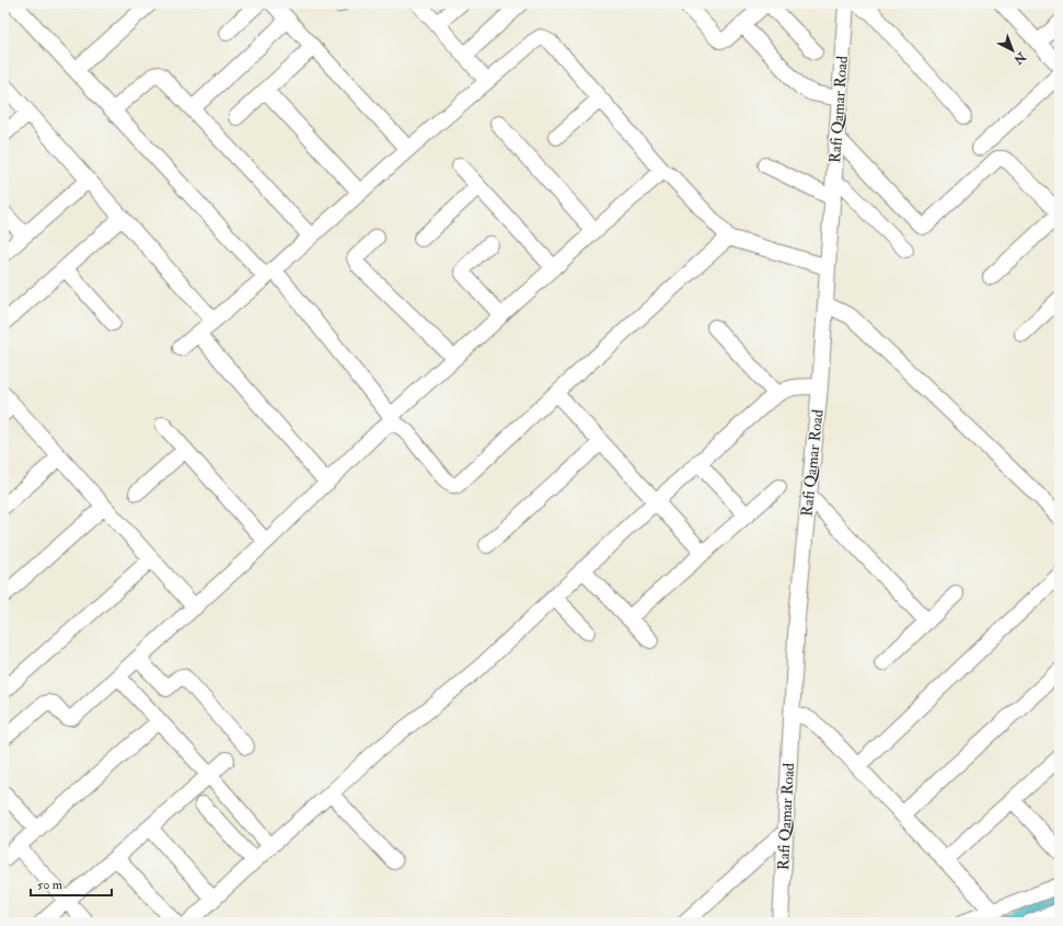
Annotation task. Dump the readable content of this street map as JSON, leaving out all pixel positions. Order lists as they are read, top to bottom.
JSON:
{
  "streets": {
    "street": ["Rafi Qamar Road"]
  },
  "scale_bar": "50 m",
  "north": "bottom right"
}
